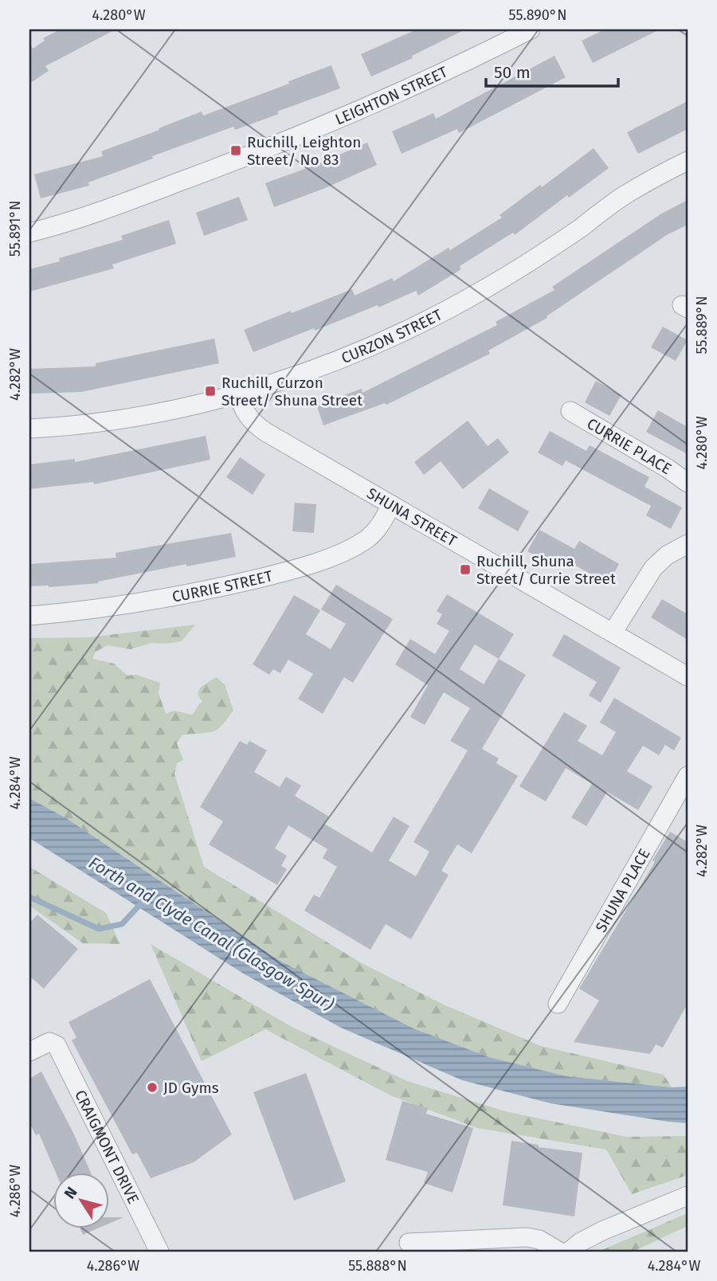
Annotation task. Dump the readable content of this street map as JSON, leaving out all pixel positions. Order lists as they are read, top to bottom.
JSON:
{
  "streets": {
    "street": [
      "LEIGHTON STREET",
      "CURZON STREET",
      "CURRIE PLACE",
      "SHUNA STREET",
      "CURRIE STREET",
      "SHUNA PLACE",
      "CRAIGMONT DRIVE"
    ]
  },
  "crossings": [
    ["CURZON STREET", "SHUNA STREET"],
    ["SHUNA STREET", "CURRIE STREET"]
  ],
  "water": ["Forth and Clyde Canal (Glasgow Spur)"],
  "places": {
    "transit": ["Ruchill, Leighton Street/ No 83", "Ruchill, Curzon Street/ Shuna Street", "Ruchill, Shuna Street/ Currie Street"],
    "other": ["JD Gyms"]
  },
  "scale_bar": "50 m",
  "north": "top left",
  "coordinates": [
    "4.280°W",
    "55.890°N",
    "55.891°N",
    "55.889°N",
    "4.282°W",
    "4.284°W",
    "4.286°W",
    "55.888°N"
  ]
}
